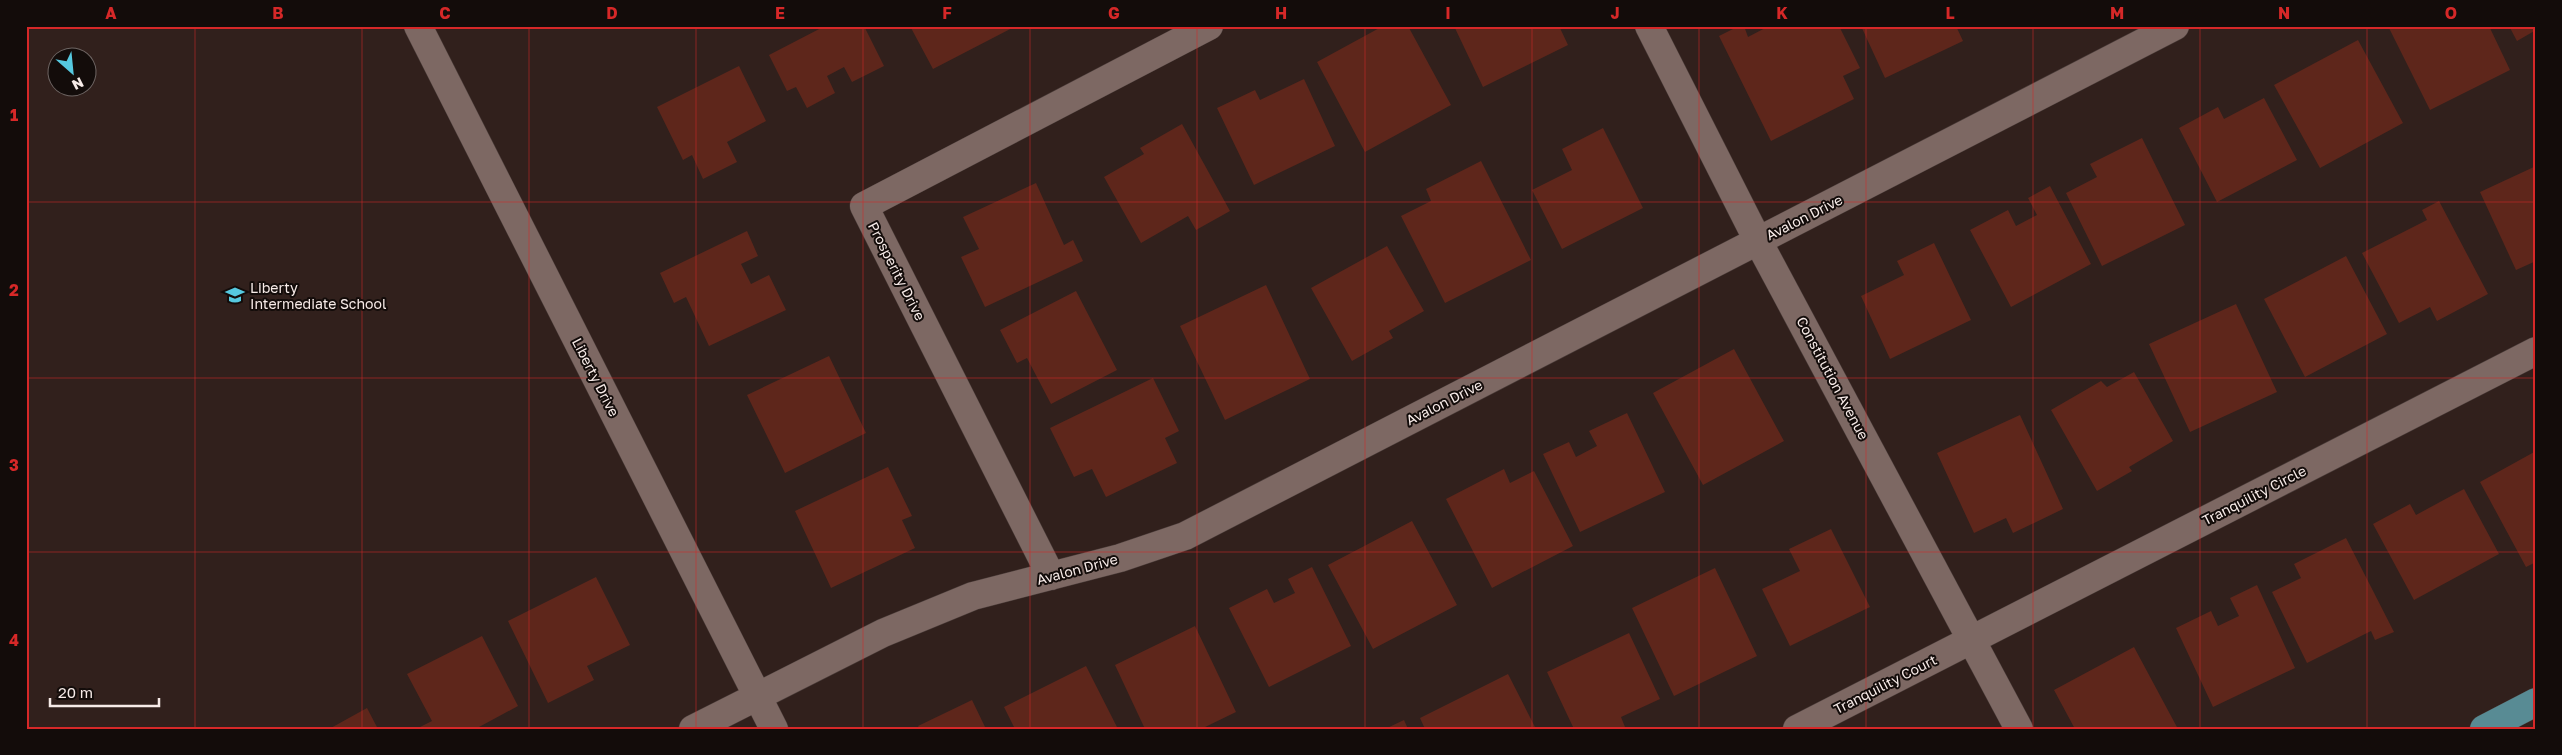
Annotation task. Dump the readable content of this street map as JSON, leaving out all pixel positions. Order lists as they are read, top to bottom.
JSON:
{
  "streets": {
    "street": [
      "Avalon Drive",
      "Prosperity Drive",
      "Liberty Drive",
      "Constitution Avenue",
      "Tranquility Circle",
      "Tranquility Court"
    ]
  },
  "crossings": [
    ["Avalon Drive", "Prosperity Drive"],
    ["Avalon Drive", "Liberty Drive"],
    ["Avalon Drive", "Constitution Avenue"],
    ["Constitution Avenue", "Tranquility Circle"],
    ["Constitution Avenue", "Tranquility Court"],
    ["Tranquility Circle", "Tranquility Court"]
  ],
  "places": {
    "school or university": ["Liberty Intermediate School"]
  },
  "scale_bar": "20 m",
  "north": "bottom right",
  "grid": {
    "columns": [
      "A",
      "B",
      "C",
      "D",
      "E",
      "F",
      "G",
      "H",
      "I",
      "J",
      "K",
      "L",
      "M",
      "N",
      "O"
    ],
    "rows": [
      "1",
      "2",
      "3",
      "4"
    ]
  }
}
